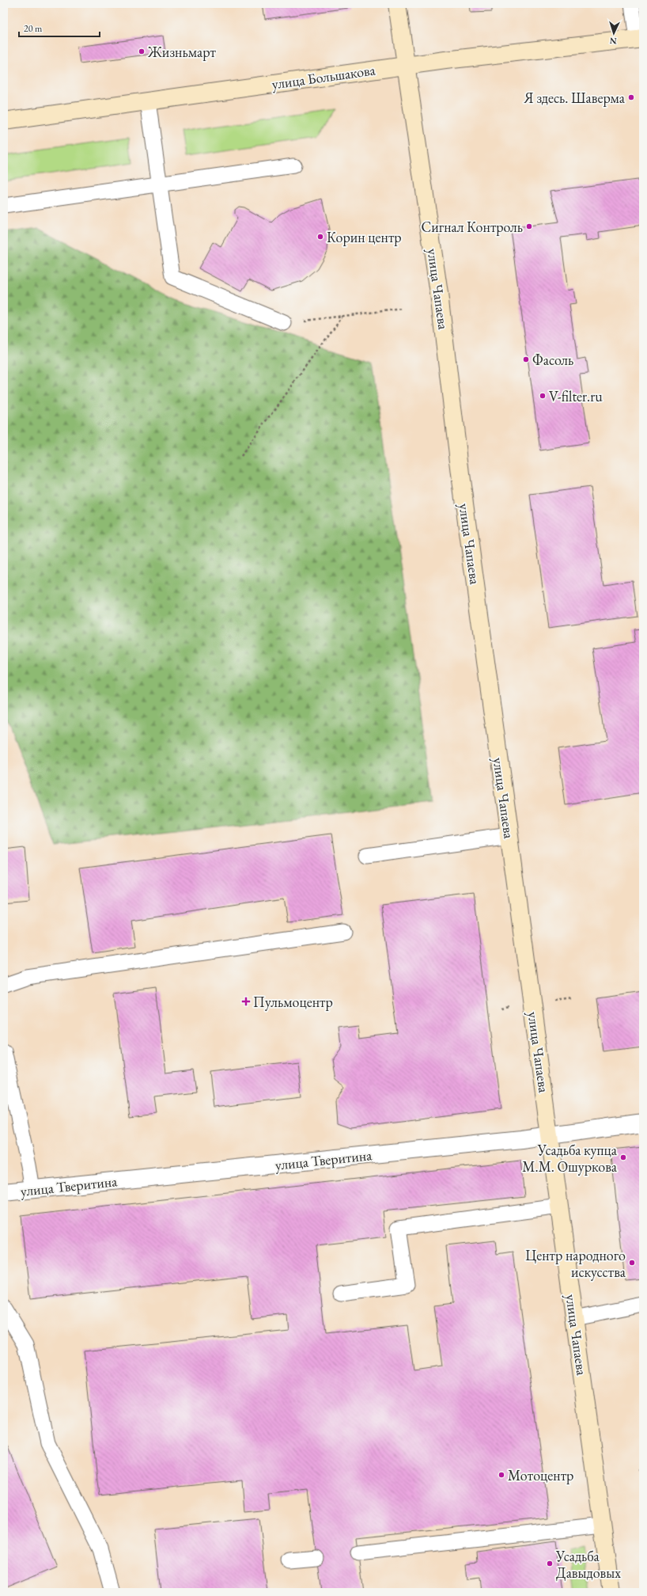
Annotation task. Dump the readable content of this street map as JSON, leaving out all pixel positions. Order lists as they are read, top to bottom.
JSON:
{
  "streets": {
    "main road": ["улица Большакова", "улица Чапаева"],
    "street": ["улица Тверитина"]
  },
  "crossings": [
    ["улица Большакова", "улица Чапаева"],
    ["улица Чапаева", "улица Тверитина"]
  ],
  "places": {
    "other": [
      "Жизньмарт",
      "Я здесь. Шаверма",
      "Сигнал Контроль",
      "Корин центр",
      "Фасоль",
      "V-filter.ru",
      "Усадьба купца М.М. Ошуркова",
      "Центр народного искусства",
      "Мотоцентр",
      "Усадьба Давыдовых"
    ],
    "health": ["Пульмоцентр"]
  },
  "scale_bar": "20 m",
  "north": "bottom"
}
